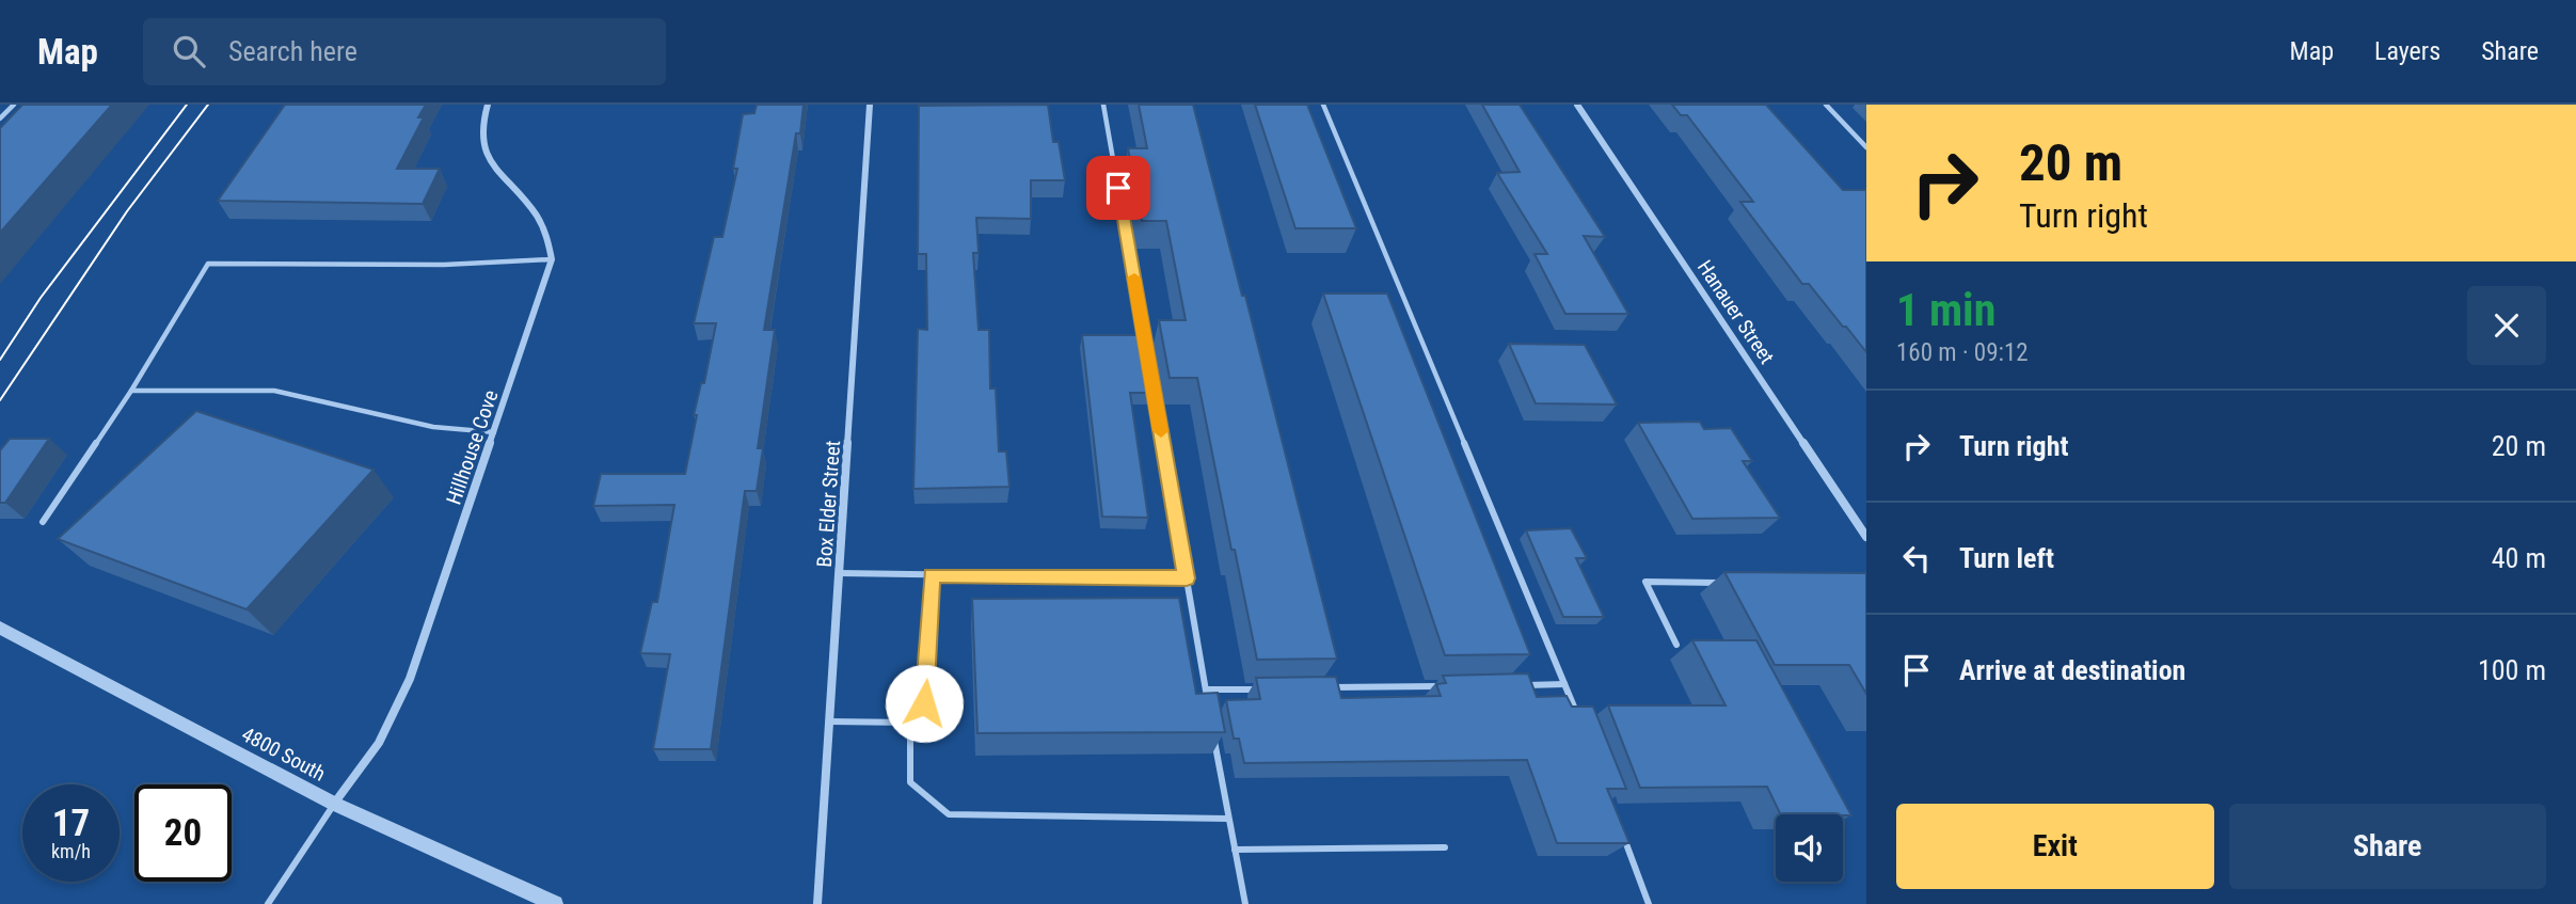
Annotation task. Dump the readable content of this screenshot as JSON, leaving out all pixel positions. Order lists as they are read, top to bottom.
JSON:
{
  "streets": {
    "street": [
      "Hanauer Street",
      "Hillhouse Cove",
      "Box Elder Street",
      "4800 South"
    ]
  },
  "crossings": [
    ["Hillhouse Cove", "4800 South"]
  ],
  "page": {
    "header": "Map",
    "search": "Search here",
    "nav": ["Map", "Layers", "Share"],
    "turn": ["20 m", "Turn right"],
    "heading": ["1 min", "160 m · 09:12"],
    "list": [
      {
        "name": "Turn right",
        "value": "20 m"
      },
      {
        "name": "Turn left",
        "value": "40 m"
      },
      {
        "name": "Arrive at destination",
        "value": "100 m"
      }
    ],
    "speed": "17 km/h",
    "limit": "20",
    "buttons": ["Exit", "Share"]
  }
}
